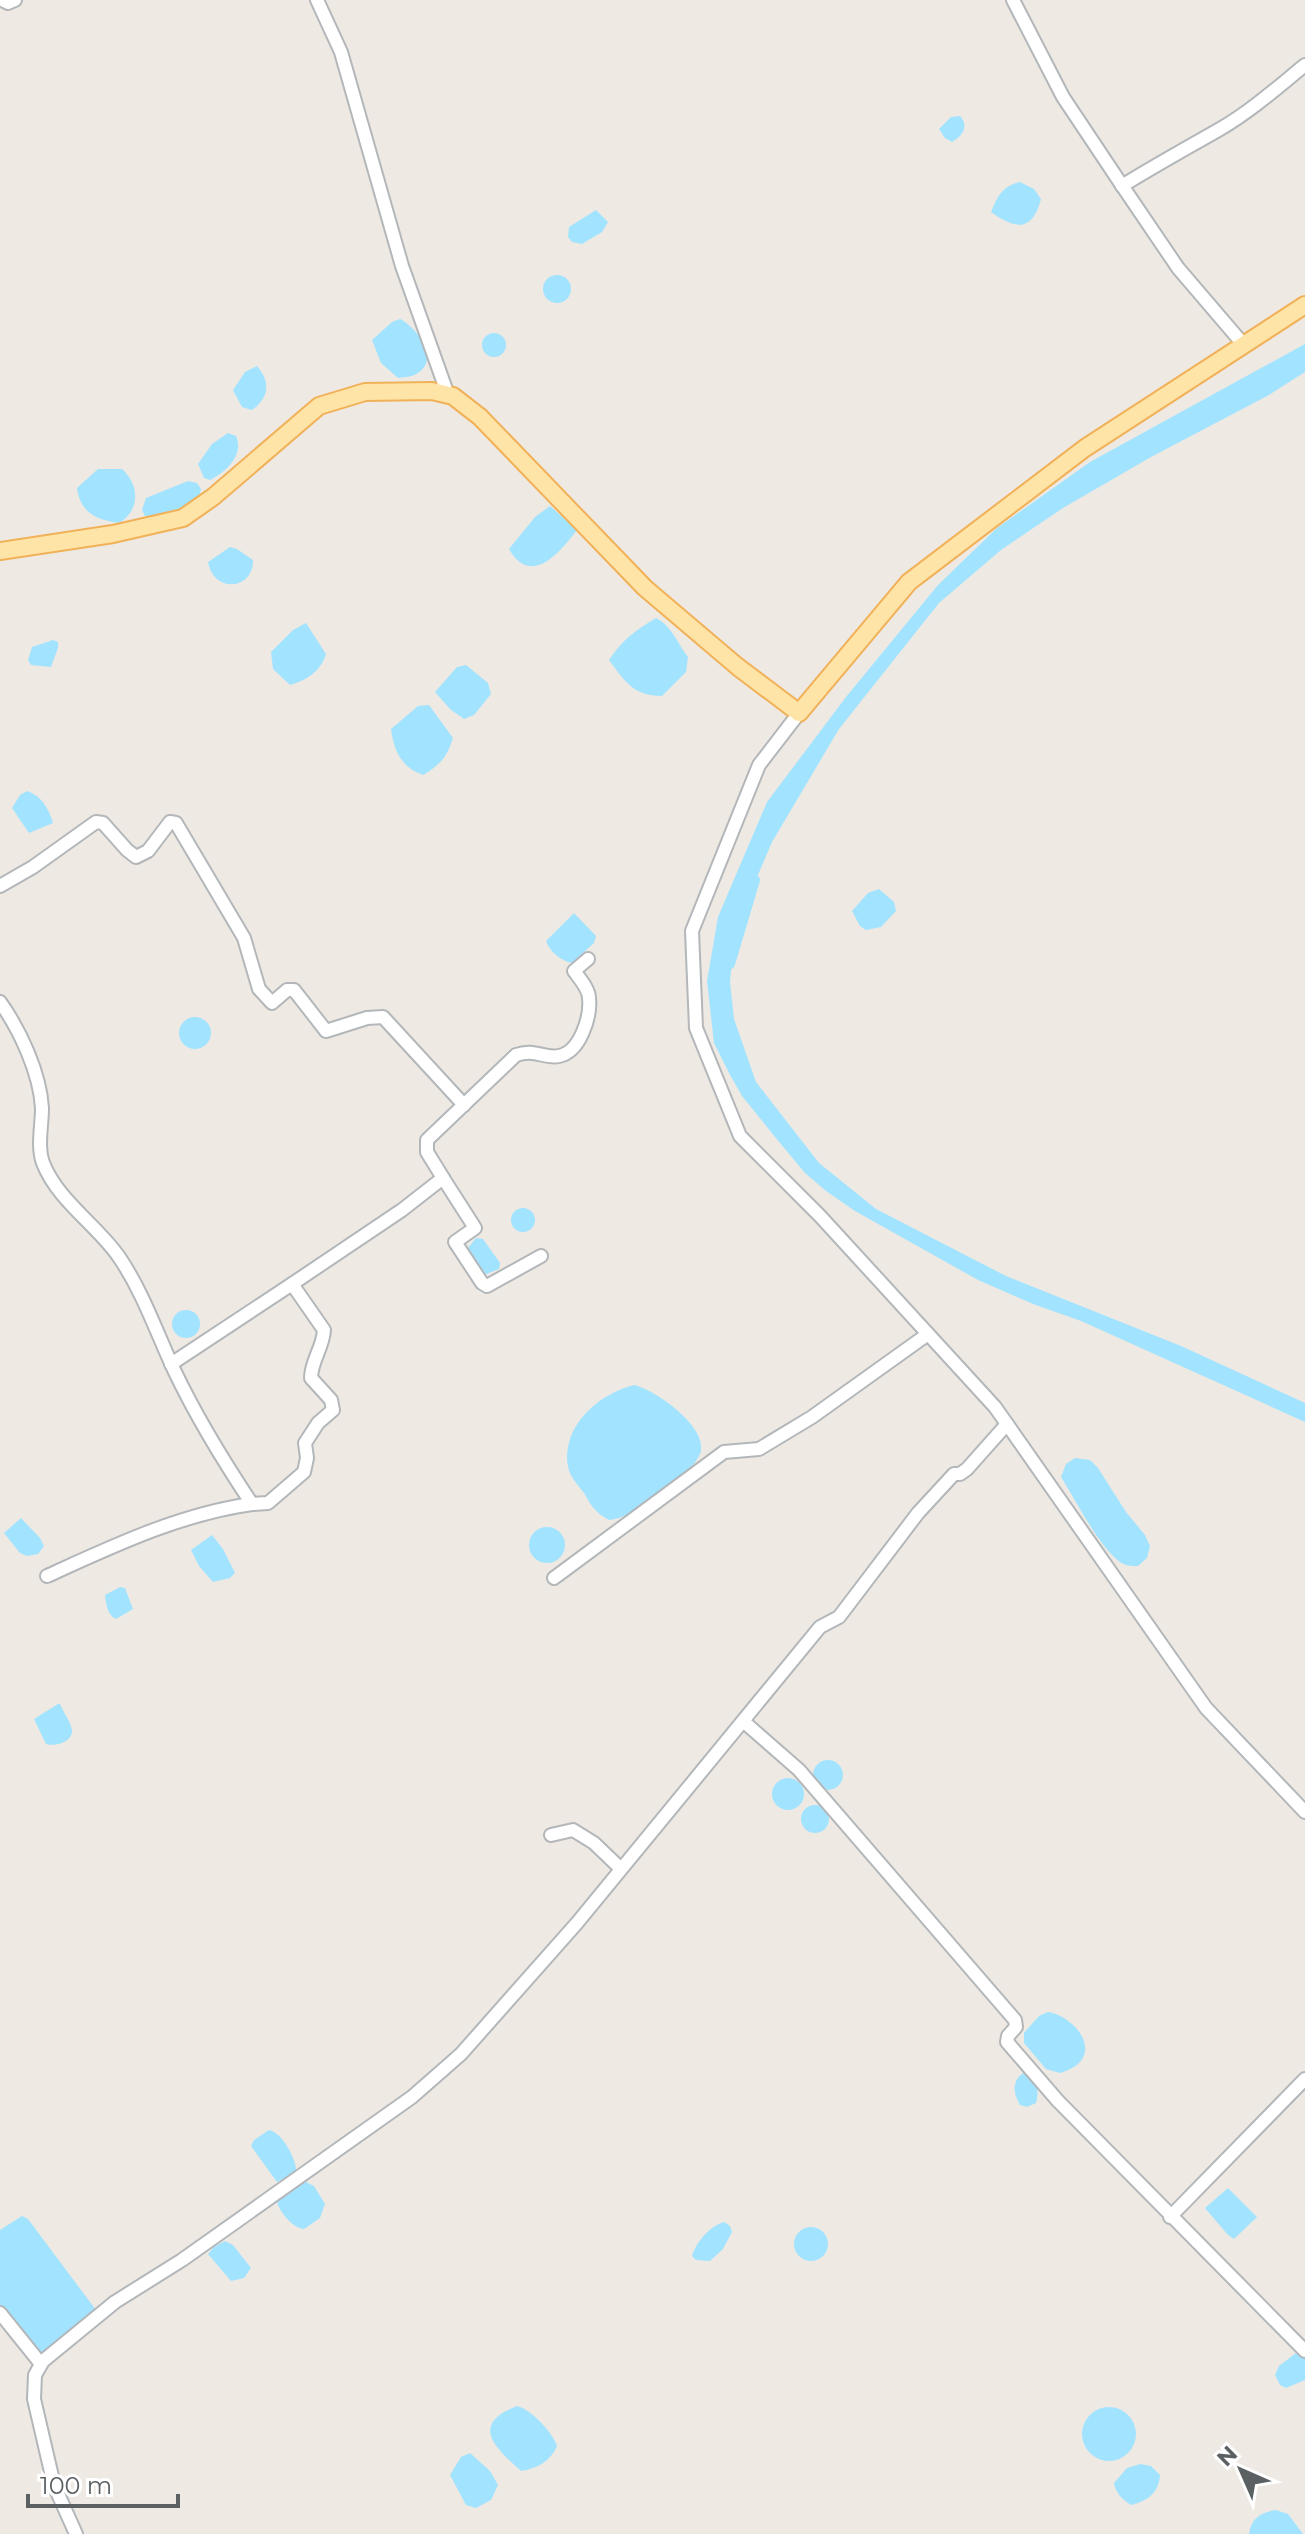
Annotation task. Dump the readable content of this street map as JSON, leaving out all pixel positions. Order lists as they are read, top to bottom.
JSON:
{
  "scale_bar": "100 m",
  "north": "top left"
}
